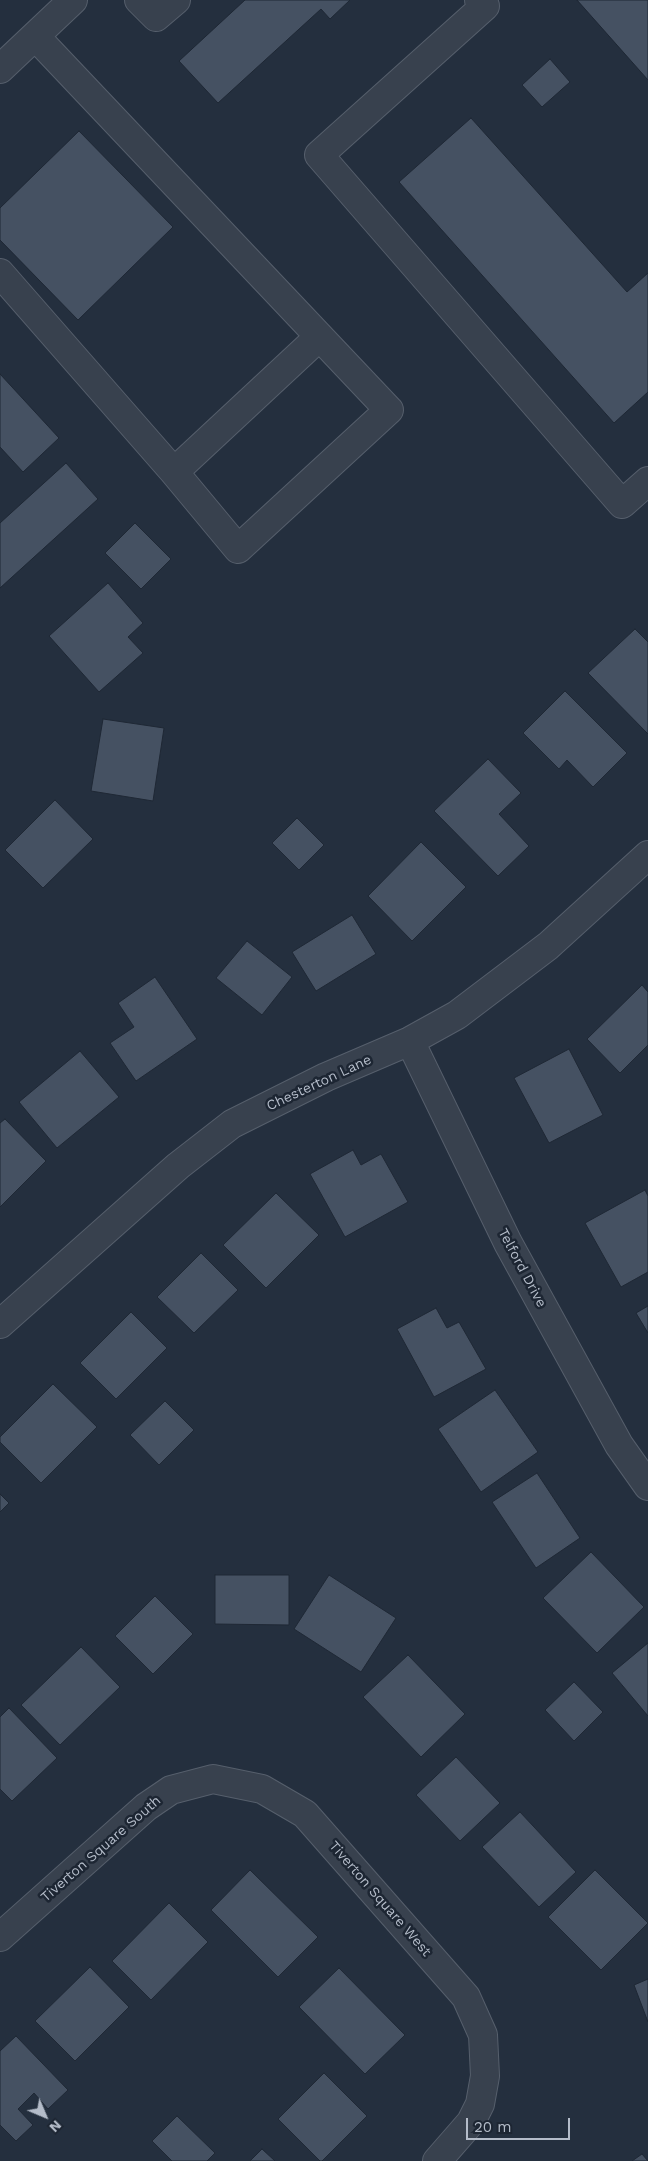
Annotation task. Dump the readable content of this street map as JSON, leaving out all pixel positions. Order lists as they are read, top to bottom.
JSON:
{
  "streets": {
    "street": [
      "Chesterton Lane",
      "Telford Drive",
      "Tiverton Square South",
      "Tiverton Square West"
    ]
  },
  "crossings": [
    ["Chesterton Lane", "Telford Drive"],
    ["Tiverton Square South", "Tiverton Square West"]
  ],
  "scale_bar": "20 m",
  "north": "bottom right"
}
